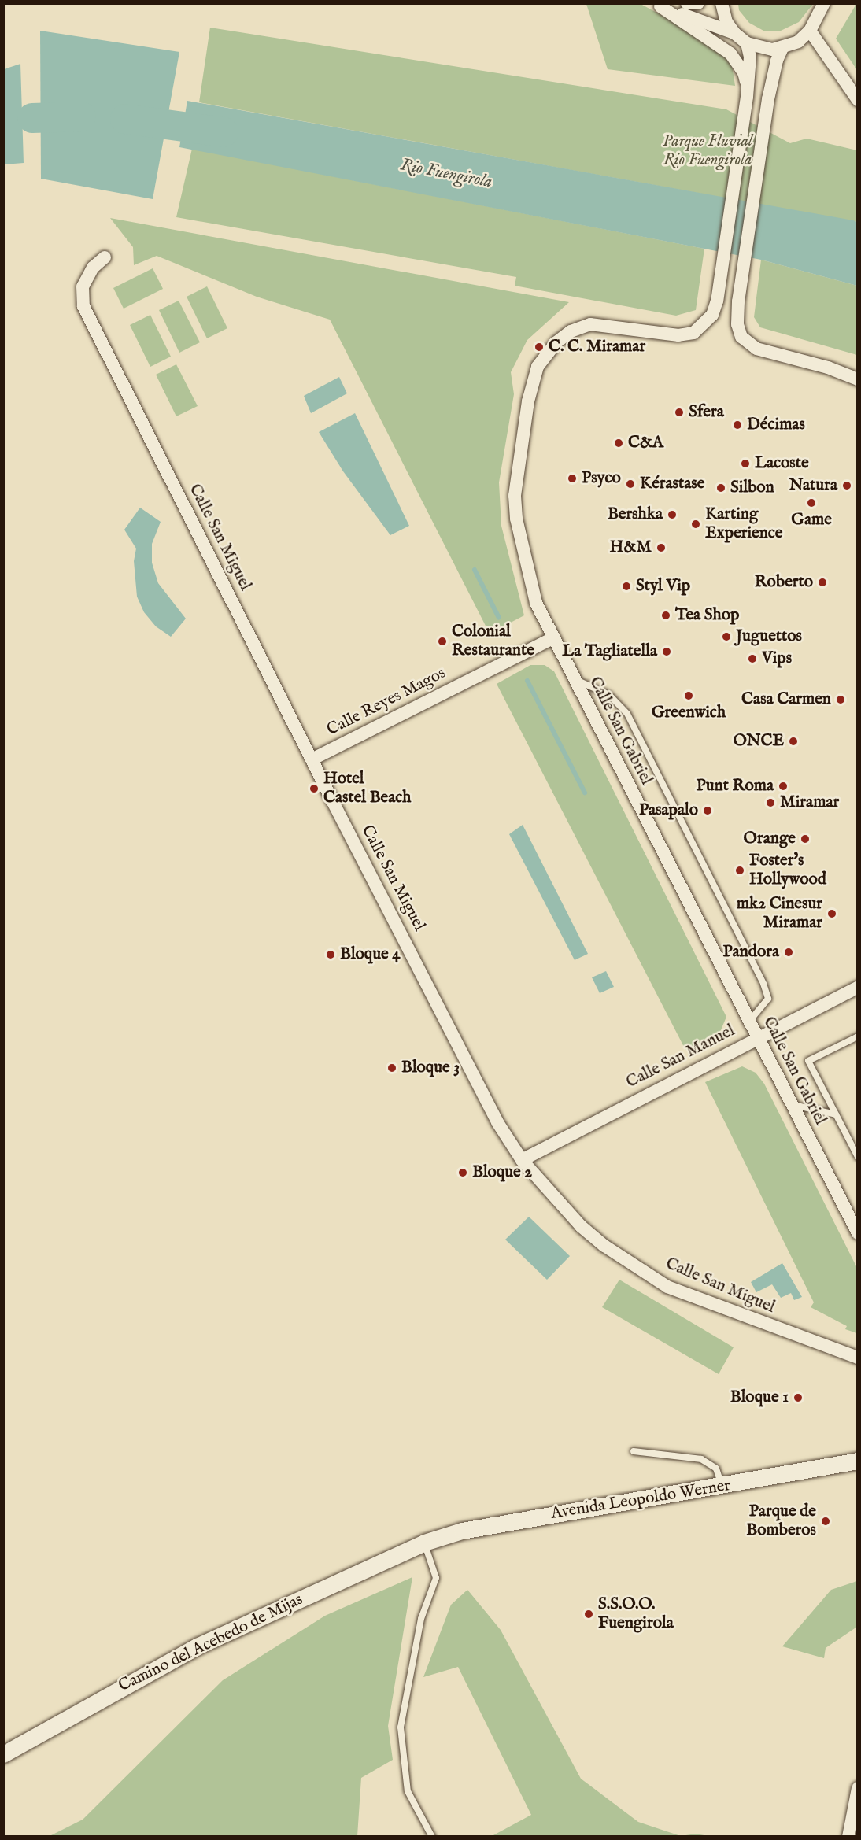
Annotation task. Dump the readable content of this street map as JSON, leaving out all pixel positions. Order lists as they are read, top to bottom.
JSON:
{
  "streets": {
    "street": [
      "Calle San Miguel",
      "Calle Reyes Magos",
      "Calle San Gabriel",
      "Calle San Manuel",
      "Avenida Leopoldo Werner",
      "Camino del Acebedo de Mijas"
    ]
  },
  "crossings": [
    ["Calle San Miguel", "Calle Reyes Magos"],
    ["Calle San Miguel", "Calle San Manuel"],
    ["Calle Reyes Magos", "Calle San Gabriel"],
    ["Calle San Gabriel", "Calle San Manuel"],
    ["Avenida Leopoldo Werner", "Camino del Acebedo de Mijas"]
  ],
  "water": ["Rio Fuengirola"],
  "parks": ["Parque Fluvial Rio Fuengirola"],
  "places": [
    "C. C. Miramar",
    "Sfera",
    "Décimas",
    "C&A",
    "Lacoste",
    "Psyco",
    "Kérastase",
    "Natura",
    "Silbon",
    "Game",
    "Bershka",
    "Karting Experience",
    "H&M",
    "Roberto",
    "Styl Vip",
    "Tea Shop",
    "Juguettos",
    "Colonial Restaurante",
    "La Tagliatella",
    "Vips",
    "Greenwich",
    "Casa Carmen",
    "ONCE",
    "Punt Roma",
    "Hotel Castel Beach",
    "Miramar",
    "Pasapalo",
    "Orange",
    "Foster's Hollywood",
    "mk2 Cinesur Miramar",
    "Pandora",
    "Bloque 4",
    "Bloque 3",
    "Bloque 2",
    "Bloque 1",
    "Parque de Bomberos",
    "S.S.O.O. Fuengirola"
  ]
}
